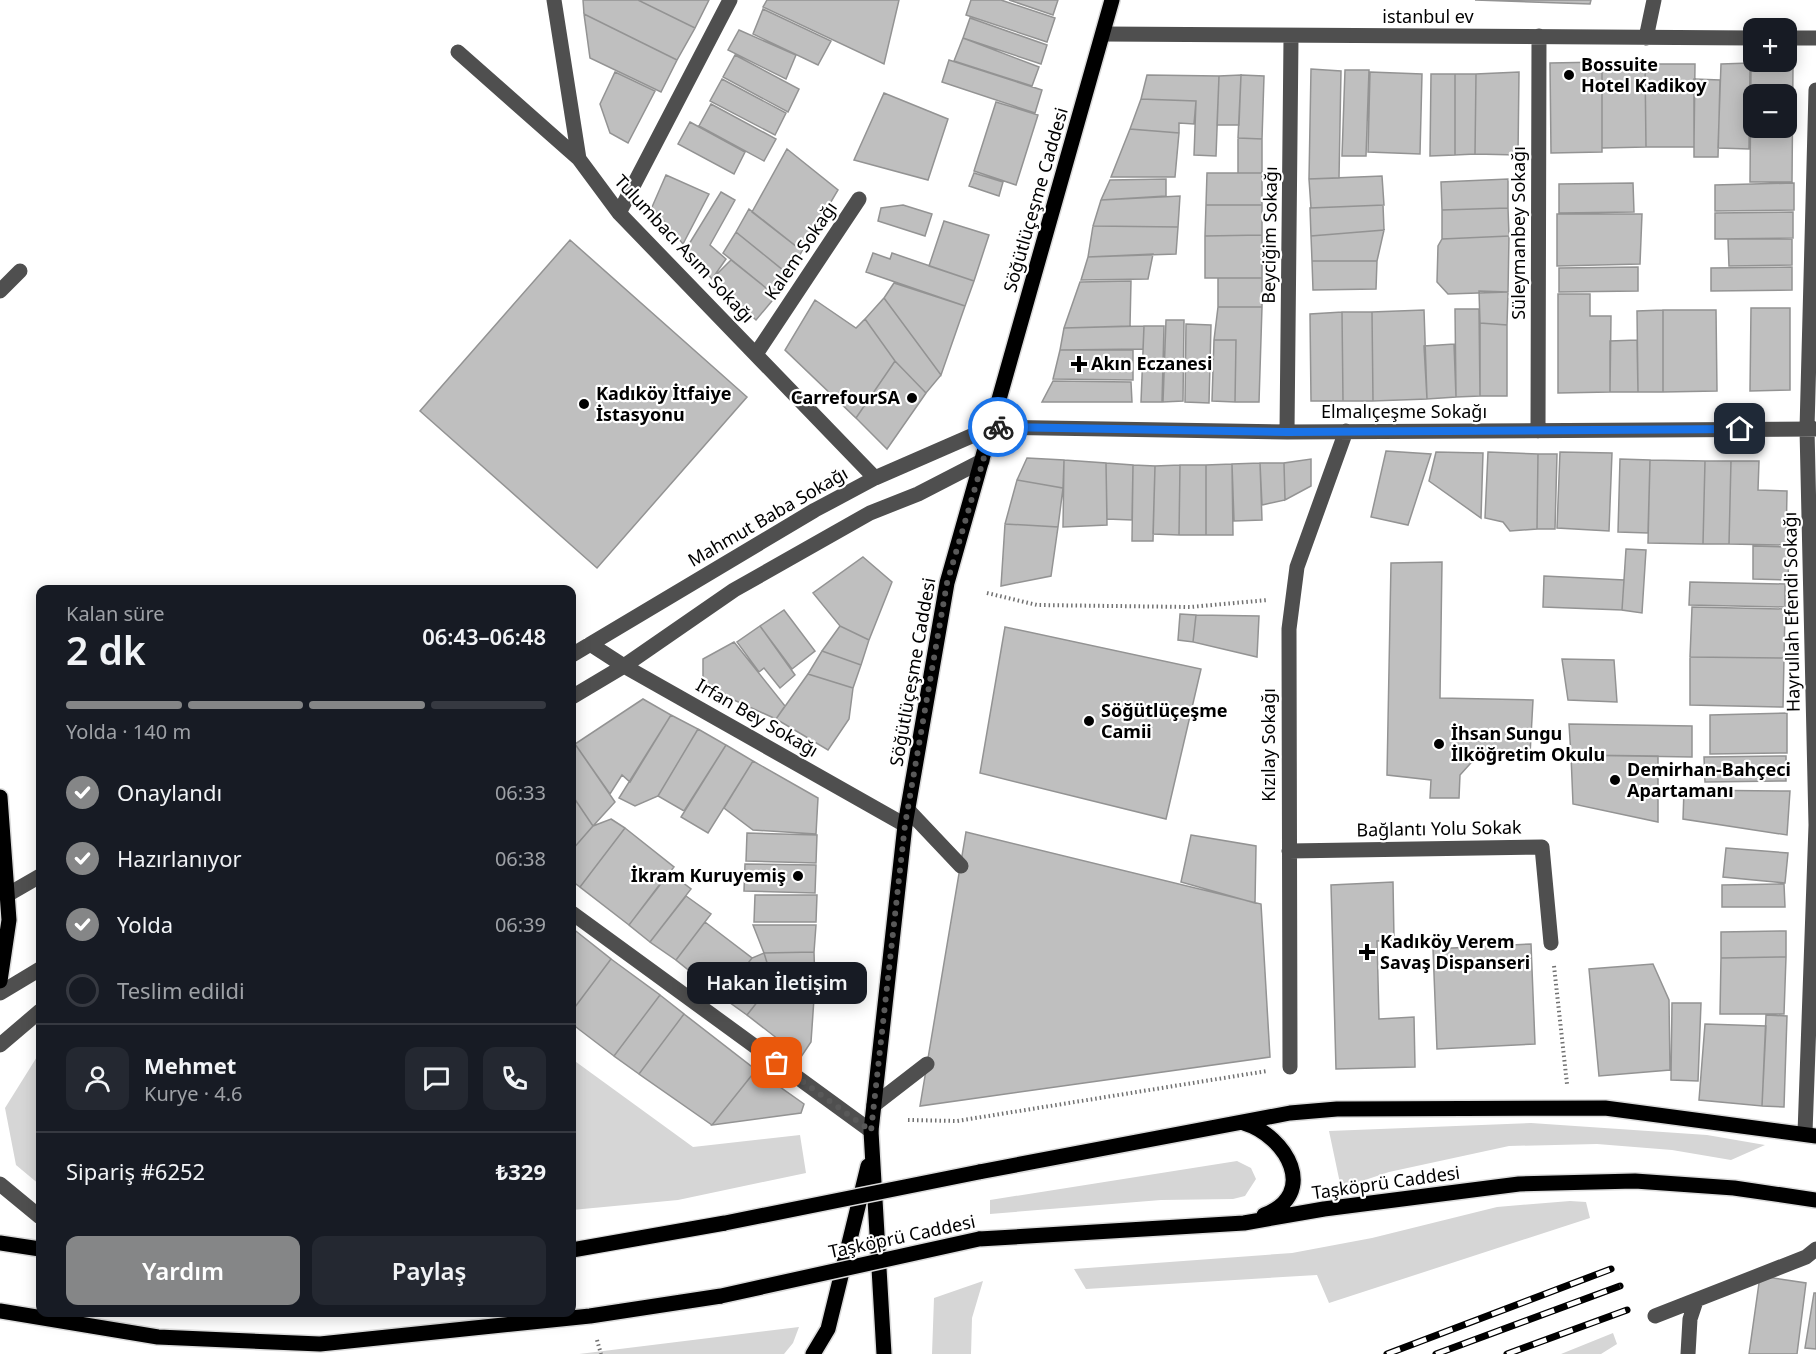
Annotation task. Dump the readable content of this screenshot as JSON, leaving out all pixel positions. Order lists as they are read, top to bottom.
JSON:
{
  "streets": {
    "main road": ["Söğütlüçeşme Caddesi", "Taşköprü Caddesi"],
    "street": [
      "istanbul ev",
      "Süleymanbey Sokağı",
      "Beyciğim Sokağı",
      "Tulumbacı Asım Sokağı",
      "Kalem Sokağı",
      "Elmalıçeşme Sokağı",
      "Mahmut Baba Sokağı",
      "Hayrullah Efendi Sokağı",
      "Irfan Bey Sokağı",
      "Kızılay Sokağı",
      "Bağlantı Yolu Sokak"
    ]
  },
  "crossings": [
    ["istanbul ev", "Söğütlüçeşme Caddesi"],
    ["istanbul ev", "Süleymanbey Sokağı"],
    ["istanbul ev", "Beyciğim Sokağı"],
    ["Söğütlüçeşme Caddesi", "Elmalıçeşme Sokağı"],
    ["Söğütlüçeşme Caddesi", "Mahmut Baba Sokağı"],
    ["Söğütlüçeşme Caddesi", "Irfan Bey Sokağı"],
    ["Süleymanbey Sokağı", "Elmalıçeşme Sokağı"],
    ["Beyciğim Sokağı", "Elmalıçeşme Sokağı"],
    ["Tulumbacı Asım Sokağı", "Kalem Sokağı"],
    ["Tulumbacı Asım Sokağı", "Mahmut Baba Sokağı"],
    ["Elmalıçeşme Sokağı", "Mahmut Baba Sokağı"],
    ["Elmalıçeşme Sokağı", "Hayrullah Efendi Sokağı"],
    ["Elmalıçeşme Sokağı", "Kızılay Sokağı"],
    ["Mahmut Baba Sokağı", "Irfan Bey Sokağı"],
    ["Kızılay Sokağı", "Bağlantı Yolu Sokak"]
  ],
  "places": {
    "other": [
      "Bossuite Hotel Kadikoy",
      "CarrefourSA",
      "Kadıköy İtfaiye İstasyonu",
      "Söğütlüçeşme Camii",
      "İhsan Sungu İlköğretim Okulu",
      "Demirhan-Bahçeci Apartamanı",
      "İkram Kuruyemiş",
      "Hakan İletişim"
    ],
    "health": ["Akın Eczanesi", "Kadıköy Verem Savaş Dispanseri"]
  },
  "page": {
    "map_buttons": ["+", "−"],
    "heading": ["2 dk", "Kalan süre", "06:43–06:48"],
    "panel": [
      "Mehmet",
      "Kurye · 4.6",
      "Sipariş #6252",
      "₺329"
    ],
    "bar": "Yolda · 140 m",
    "list": [
      ["Onaylandı", "06:33"],
      ["Hazırlanıyor", "06:38"],
      ["Yolda", "06:39"],
      "Teslim edildi"
    ],
    "bubble": "Hakan İletişim",
    "buttons": ["Yardım", "Paylaş"]
  }
}
